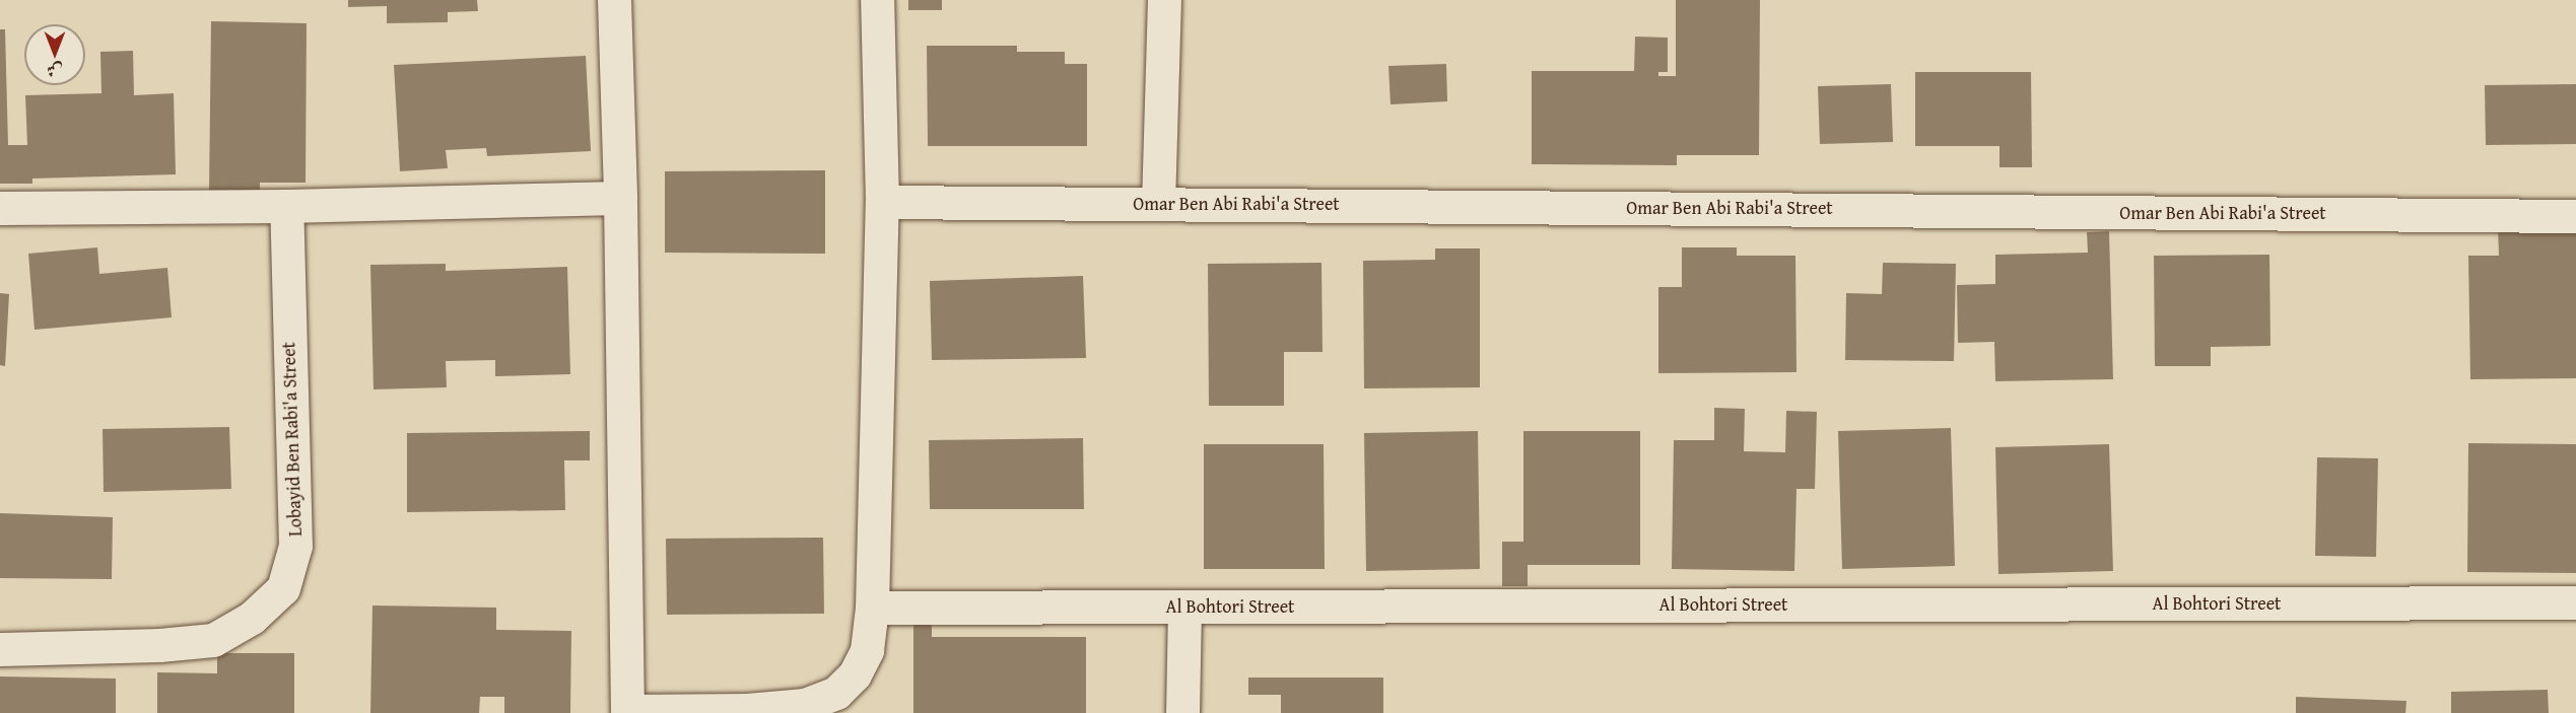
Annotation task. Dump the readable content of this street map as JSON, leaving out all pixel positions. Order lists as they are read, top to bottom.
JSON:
{
  "streets": {
    "street": ["Omar Ben Abi Rabi'a Street", "Lobayid Ben Rabi'a Street", "Al Bohtori Street"]
  },
  "north": "bottom"
}
